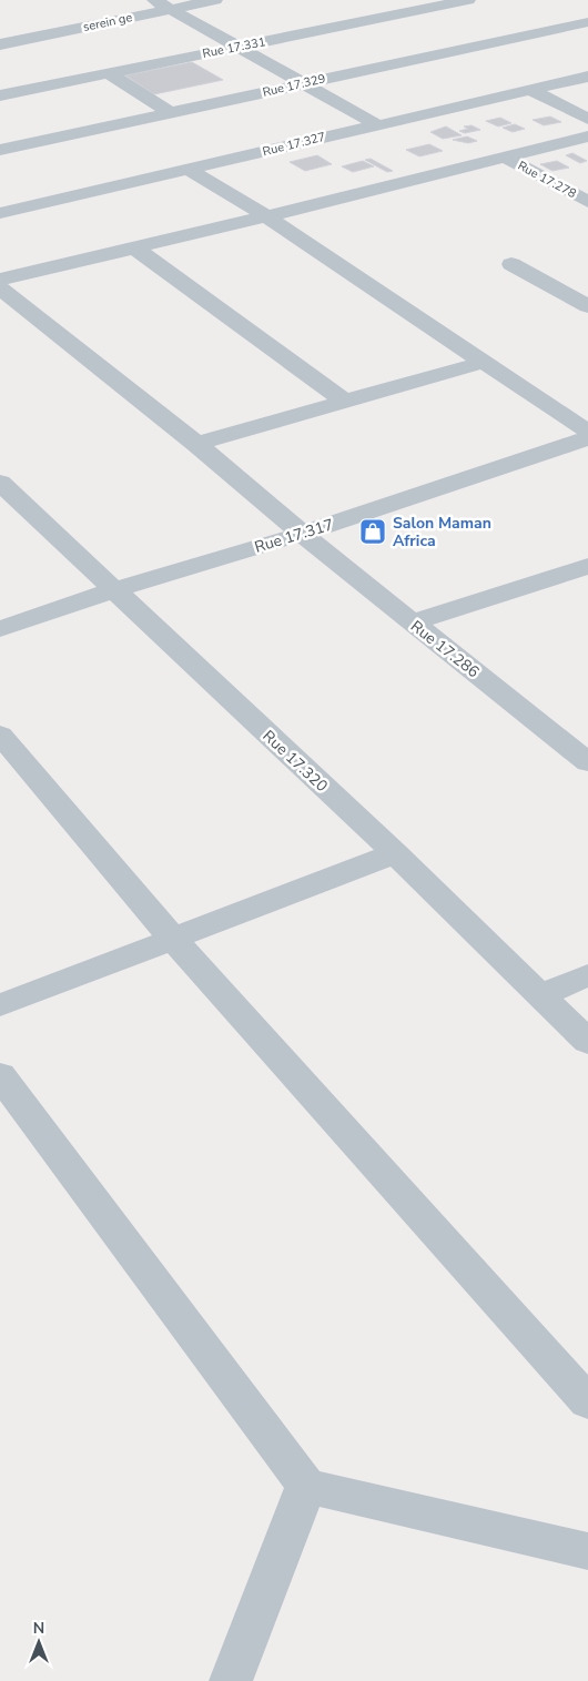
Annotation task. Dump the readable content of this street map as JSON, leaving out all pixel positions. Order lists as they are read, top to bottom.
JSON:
{
  "streets": {
    "street": [
      "serein ge",
      "Rue 17.331",
      "Rue 17.329",
      "Rue 17.327",
      "Rue 17.278",
      "Rue 17.317",
      "Rue 17.286",
      "Rue 17.320"
    ]
  },
  "crossings": [
    ["Rue 17.317", "Rue 17.286"],
    ["Rue 17.317", "Rue 17.320"]
  ],
  "places": {
    "shop": ["Salon Maman Africa"]
  },
  "north": "top"
}
